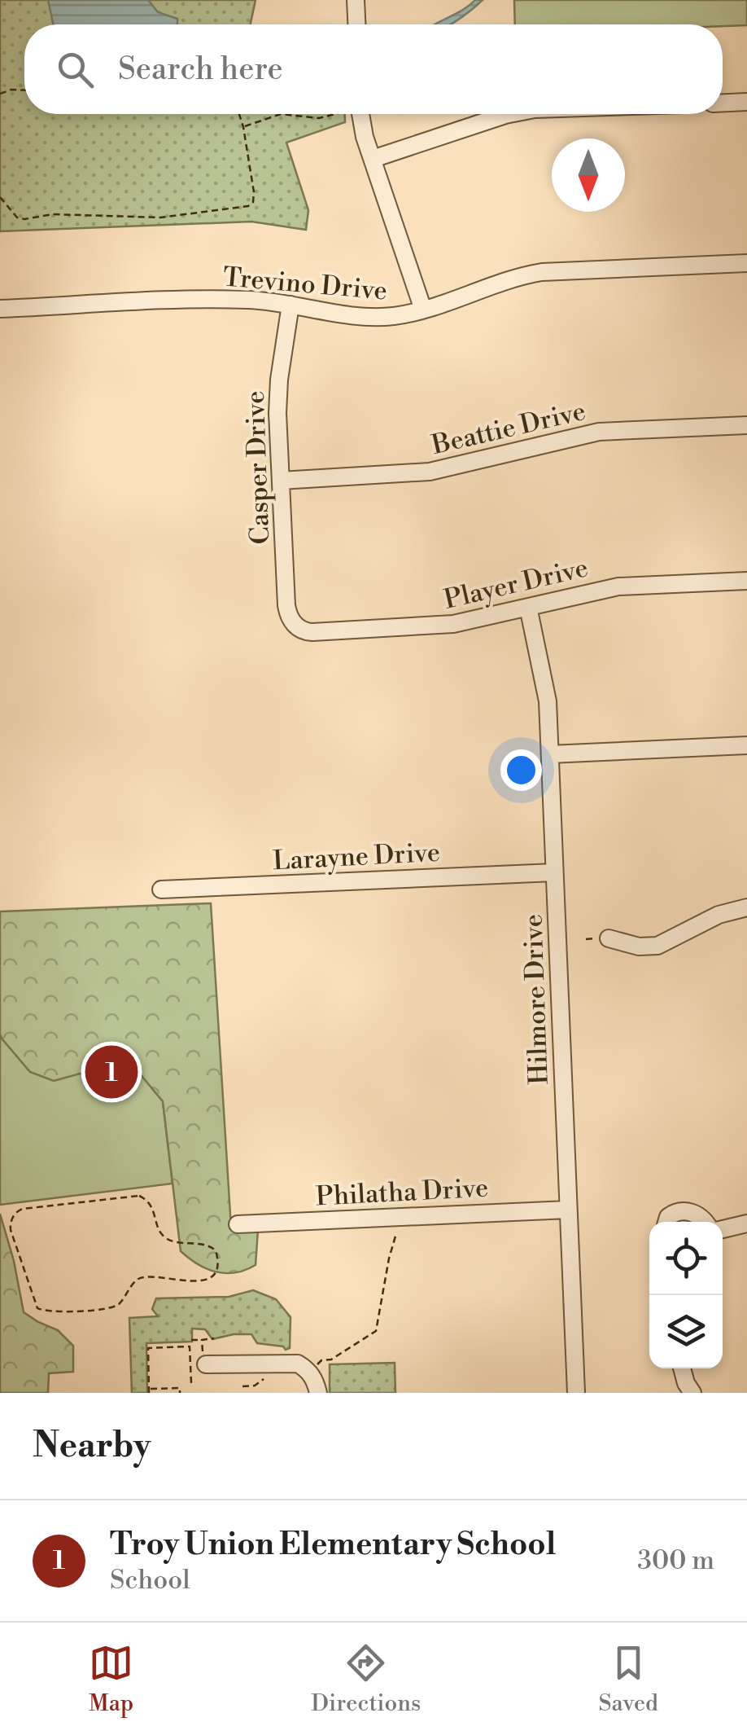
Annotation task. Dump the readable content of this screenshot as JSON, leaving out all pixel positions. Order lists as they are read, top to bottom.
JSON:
{
  "streets": {
    "street": [
      "Trevino Drive",
      "Beattie Drive",
      "Casper Drive",
      "Player Drive",
      "Larayne Drive",
      "Hilmore Drive",
      "Philatha Drive"
    ]
  },
  "crossings": [
    ["Trevino Drive", "Casper Drive"],
    ["Beattie Drive", "Casper Drive"],
    ["Casper Drive", "Player Drive"],
    ["Player Drive", "Hilmore Drive"],
    ["Larayne Drive", "Hilmore Drive"],
    ["Hilmore Drive", "Philatha Drive"]
  ],
  "north": "bottom",
  "page": {
    "search": "Search here",
    "pins": "1",
    "heading": "Nearby",
    "list": [
      {
        "mark": "1",
        "name": "Troy Union Elementary School",
        "note": "School",
        "value": "300 m"
      }
    ],
    "nav": ["Map", "Directions", "Saved"]
  }
}
